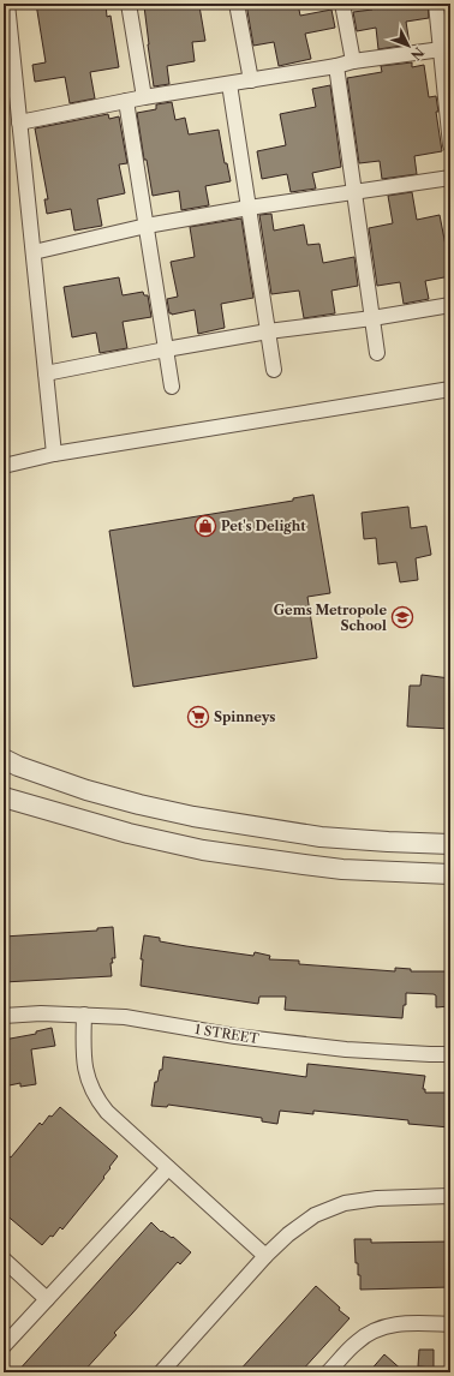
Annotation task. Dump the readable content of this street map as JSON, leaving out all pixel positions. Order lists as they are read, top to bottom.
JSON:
{
  "streets": {
    "street": ["1 STREET"]
  },
  "places": {
    "shop": ["Pet's Delight"],
    "school or university": ["Gems Metropole School"],
    "supermarket": ["Spinneys"]
  },
  "north": "bottom right"
}
